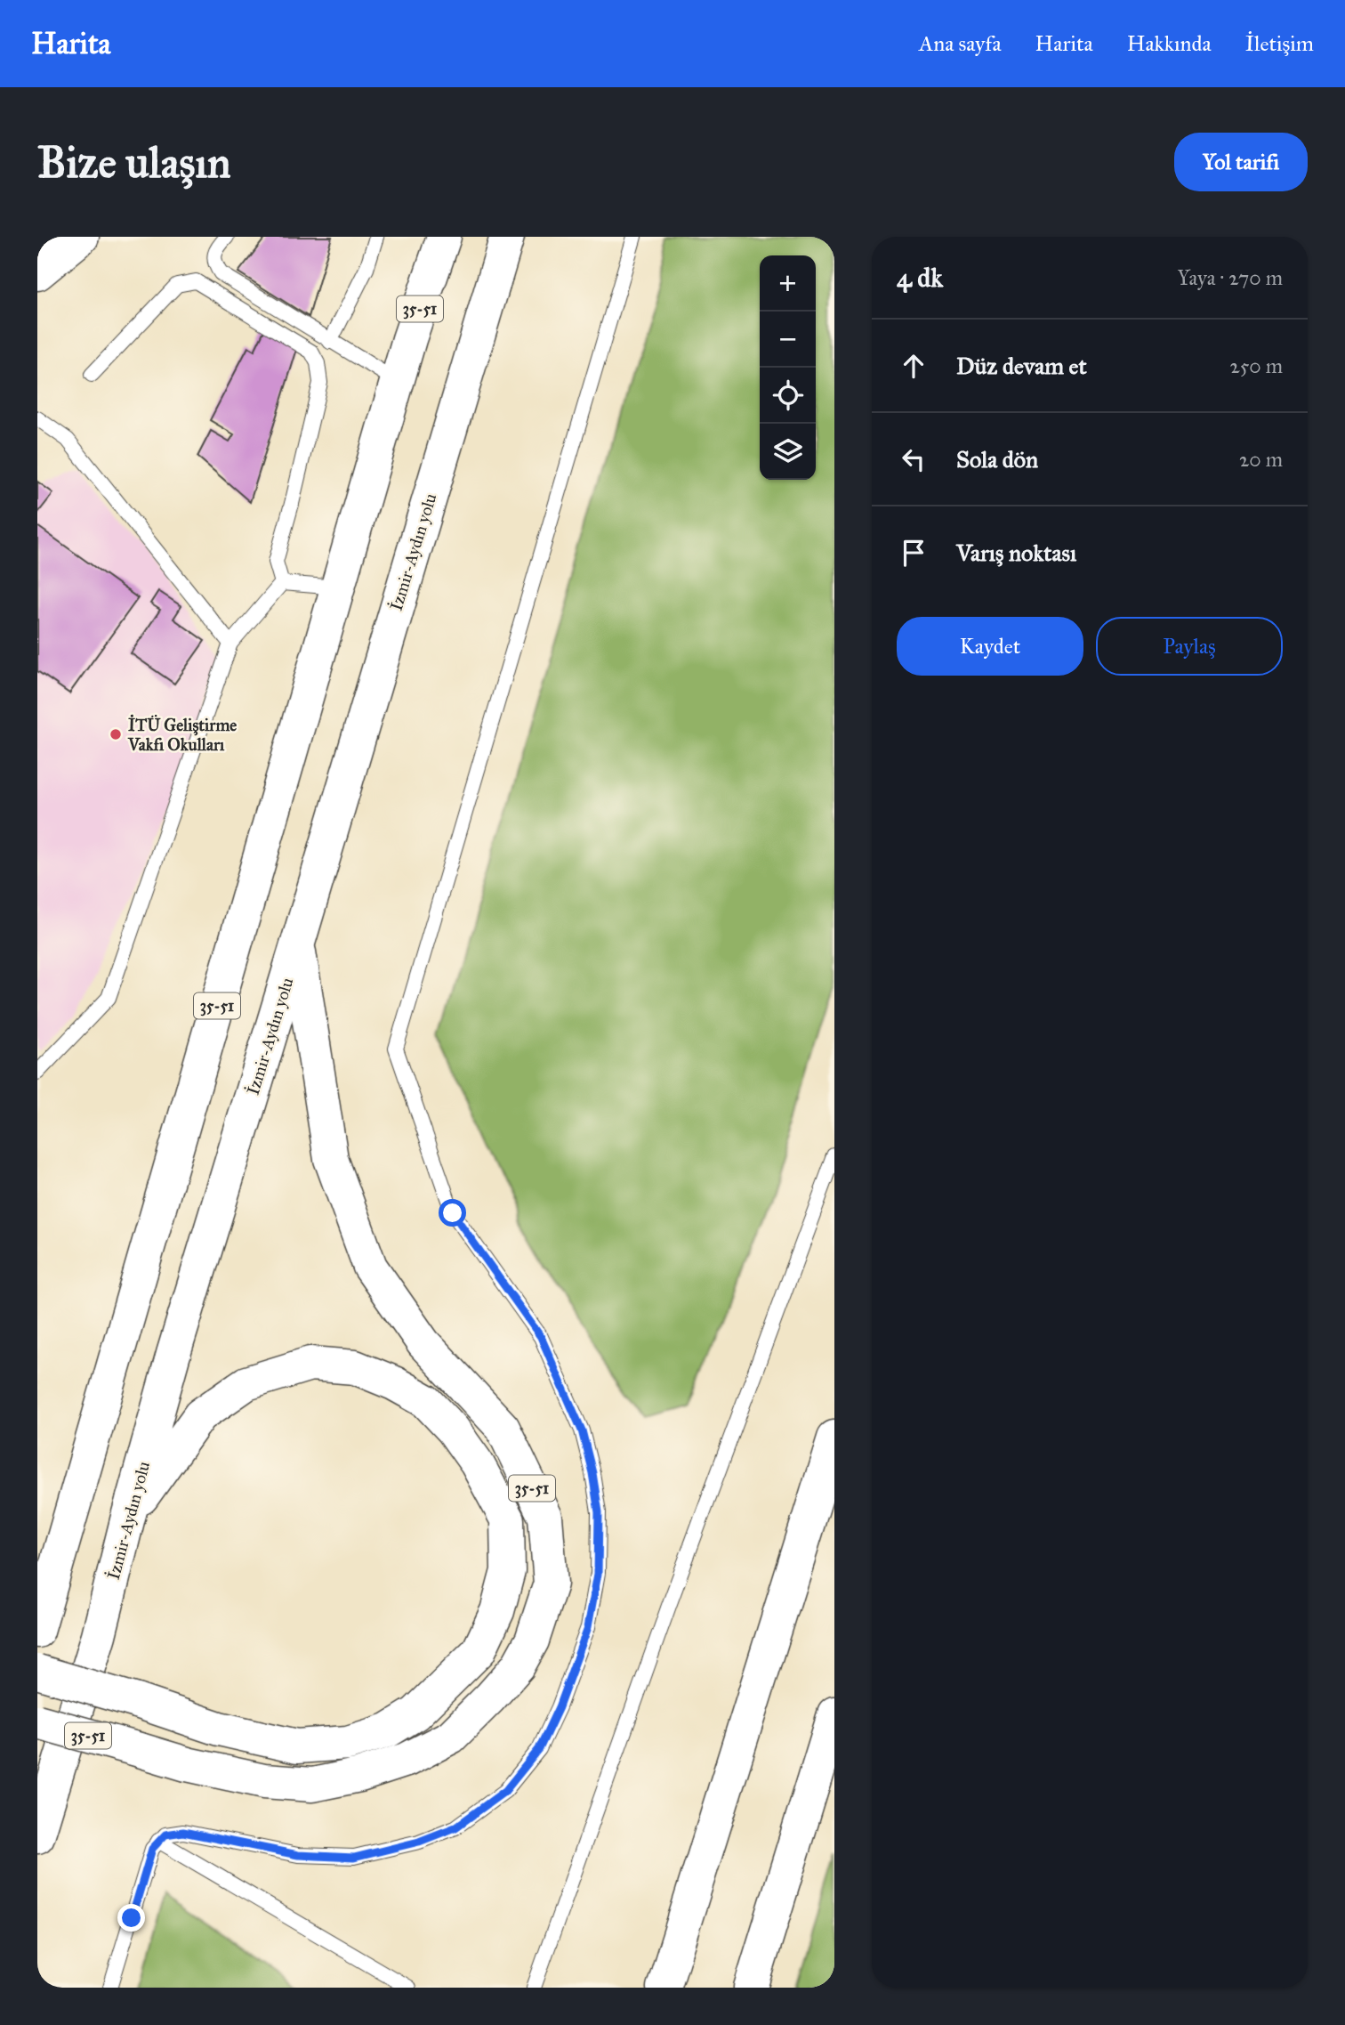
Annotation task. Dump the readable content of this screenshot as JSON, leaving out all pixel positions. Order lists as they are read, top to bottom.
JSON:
{
  "streets": {
    "main road": ["35-51", "İzmir-Aydın yolu"]
  },
  "crossings": [
    ["35-51", "İzmir-Aydın yolu"]
  ],
  "places": ["İTÜ Geliştirme Vakfı Okulları"],
  "page": {
    "header": "Harita",
    "nav": [
      "Ana sayfa",
      "Harita",
      "Hakkında",
      "İletişim"
    ],
    "buttons": [
      "Yol tarifi",
      ["Kaydet", "Paylaş"]
    ],
    "title": "Bize ulaşın",
    "heading": ["4 dk", "Yaya · 270 m"],
    "map_buttons": ["+", "−"],
    "list": [
      ["Düz devam et", "250 m"],
      ["Sola dön", "20 m"],
      "Varış noktası"
    ]
  }
}
